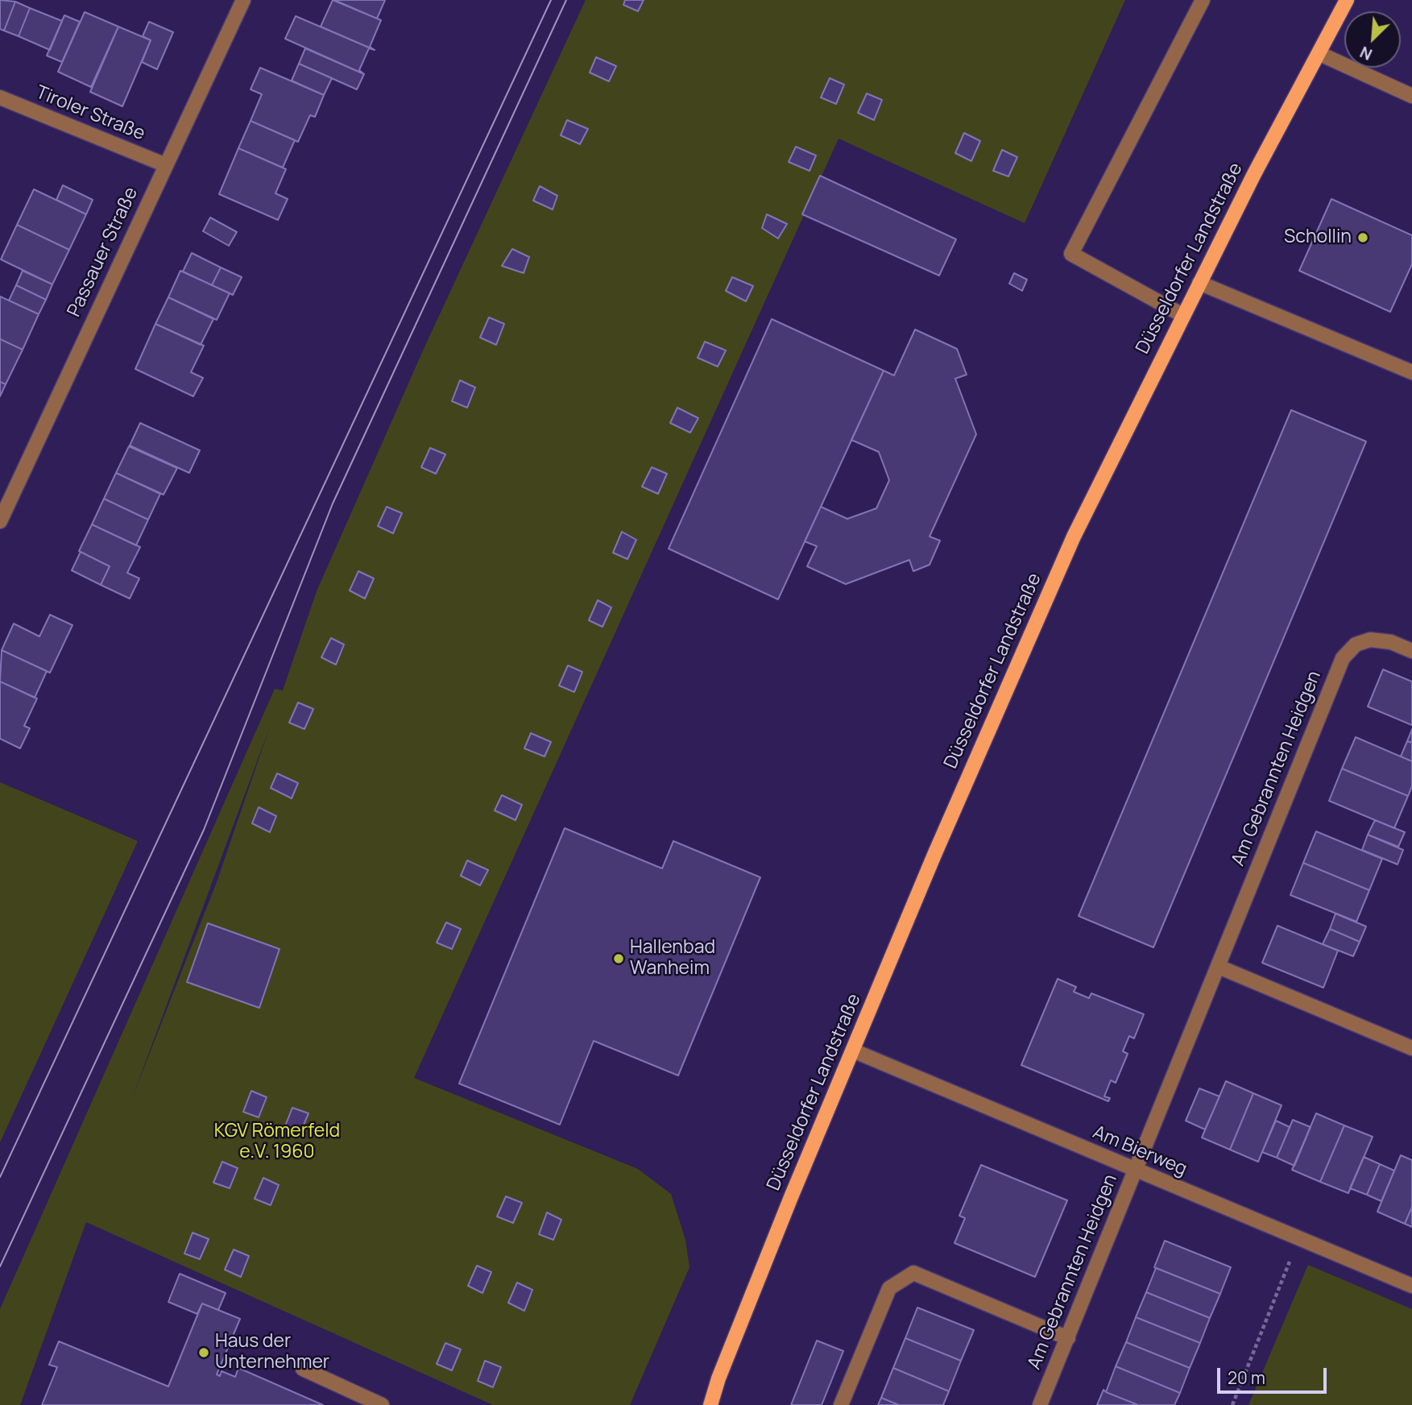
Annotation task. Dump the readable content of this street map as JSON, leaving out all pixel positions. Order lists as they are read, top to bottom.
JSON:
{
  "streets": {
    "main road": ["Düsseldorfer Landstraße"],
    "street": [
      "Tiroler Straße",
      "Passauer Straße",
      "Am Gebrannten Heidgen",
      "Am Bierweg"
    ]
  },
  "crossings": [
    ["Tiroler Straße", "Passauer Straße"],
    ["Düsseldorfer Landstraße", "Am Bierweg"],
    ["Am Gebrannten Heidgen", "Am Bierweg"]
  ],
  "parks": ["KGV Römerfeld e.V. 1960"],
  "places": ["Schollin", "Hallenbad Wanheim", "Haus der Unternehmer"],
  "scale_bar": "20 m",
  "north": "bottom left"
}
